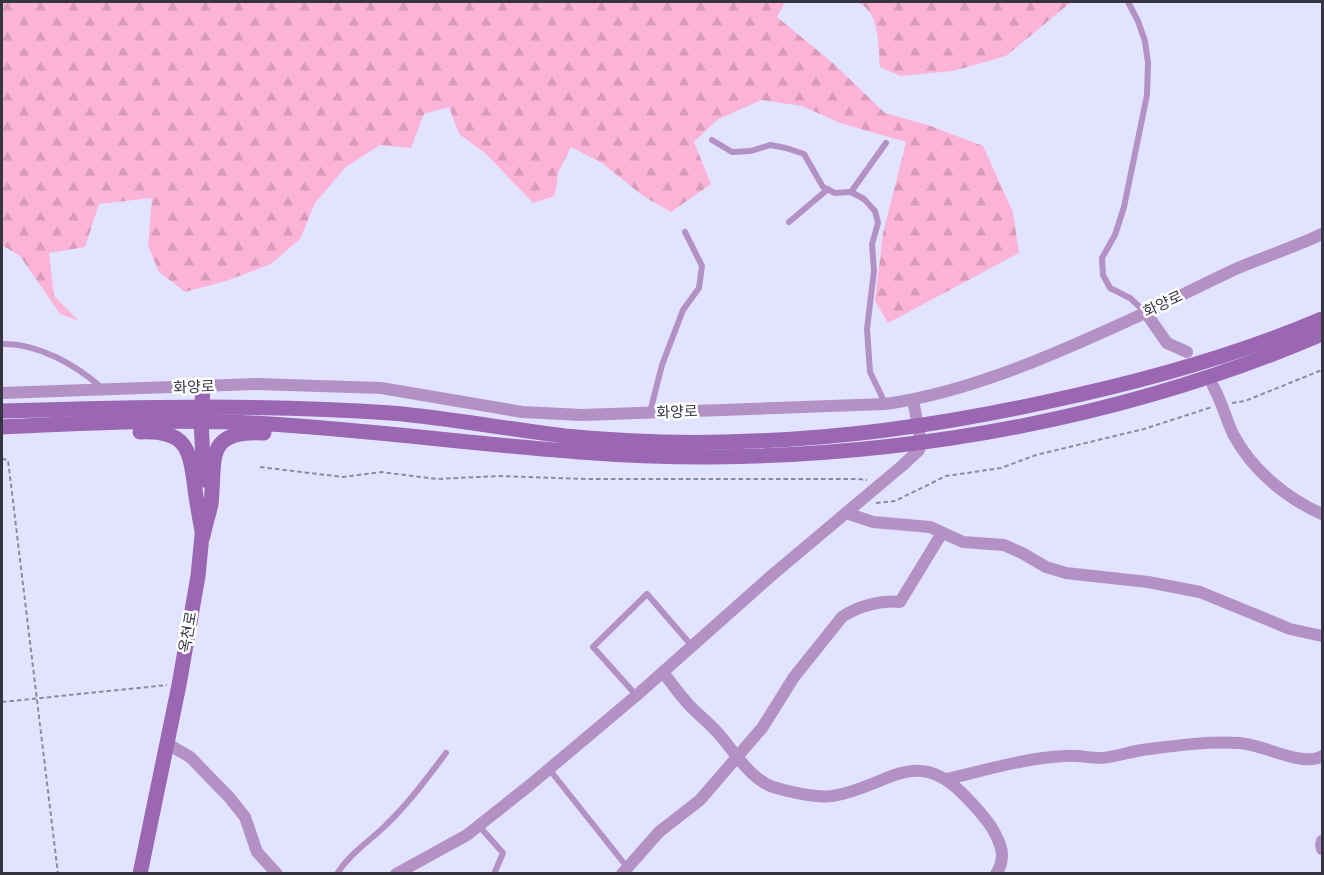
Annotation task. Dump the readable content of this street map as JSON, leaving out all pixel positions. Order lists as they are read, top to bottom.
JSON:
{
  "streets": {
    "main road": ["화양로", "옥천로"]
  },
  "crossings": [
    ["화양로", "옥천로"]
  ]
}
